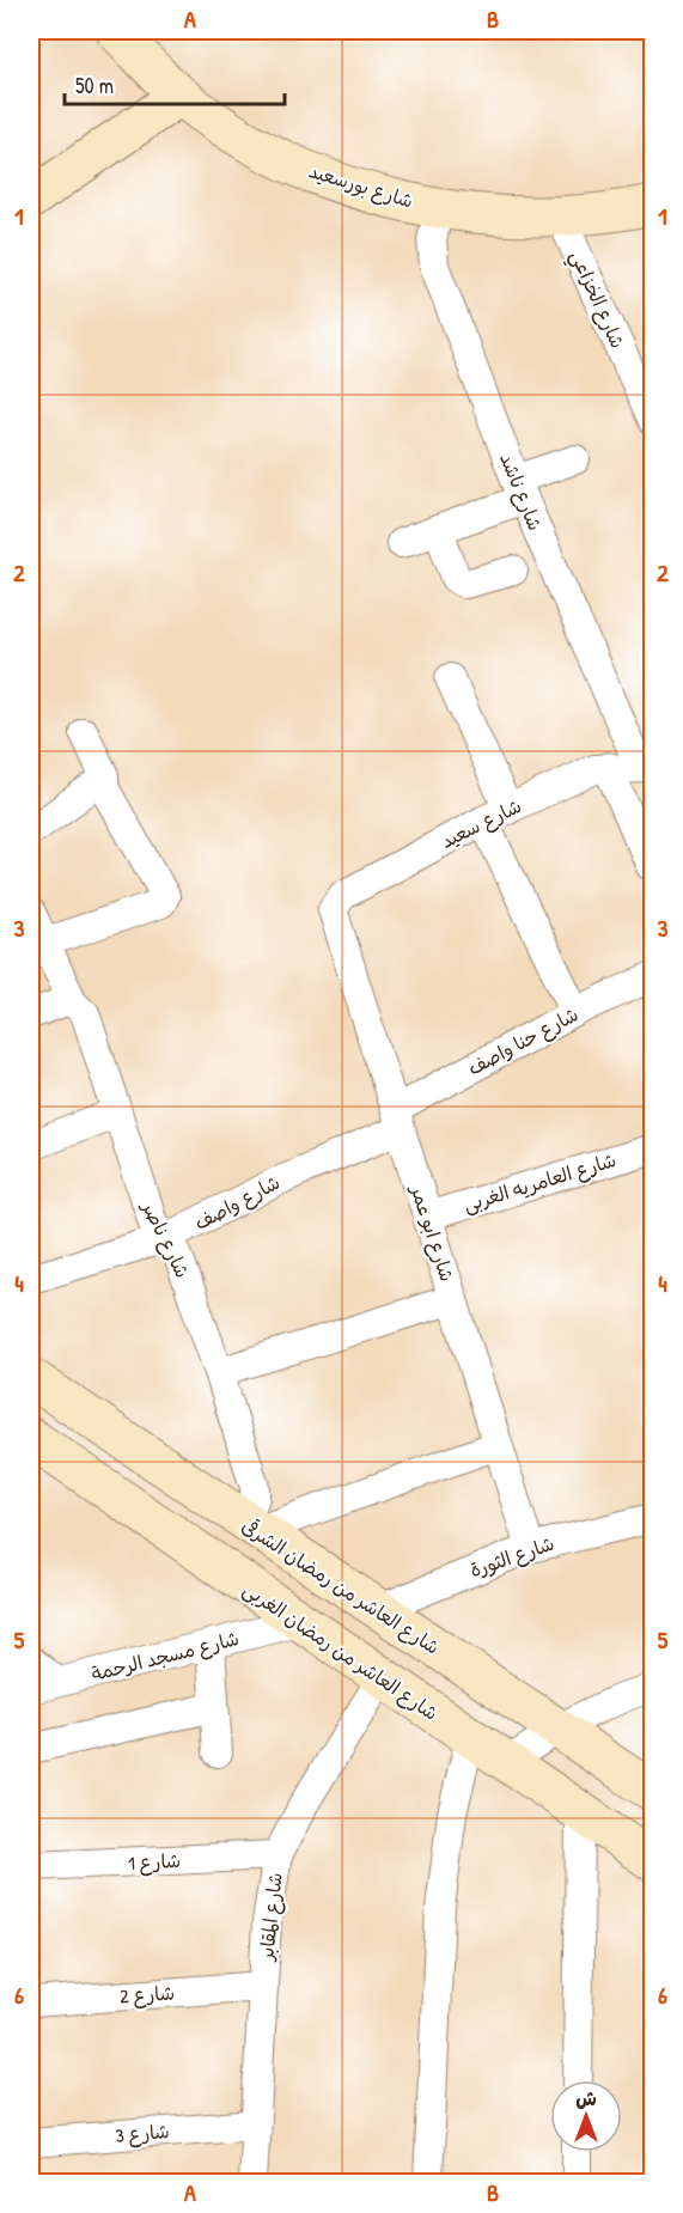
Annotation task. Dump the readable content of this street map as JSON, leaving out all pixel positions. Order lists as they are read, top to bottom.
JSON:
{
  "streets": {
    "street": [
      "شارع بورسعيد",
      "شارع الخزاعي",
      "شارع ناشد",
      "شارع سعيد",
      "شارع حنا واصف",
      "شارع العامريه الغربى",
      "شارع واصف",
      "شارع ابو عمر",
      "شارع ناصر",
      "شارع الثورة",
      "شارع العاشر من رمضان الشرقى",
      "شارع العاشر من رمضان الغربى",
      "شارع مسجد الرحمة",
      "شارع 1",
      "شارع المقابر",
      "شارع 2",
      "شارع 3"
    ]
  },
  "crossings": [
    ["شارع بورسعيد", "شارع الخزاعي"],
    ["شارع بورسعيد", "شارع ناشد"],
    ["شارع ناشد", "شارع سعيد"],
    ["شارع سعيد", "شارع ابو عمر"],
    ["شارع حنا واصف", "شارع واصف"],
    ["شارع حنا واصف", "شارع ابو عمر"],
    ["شارع العامريه الغربى", "شارع ابو عمر"],
    ["شارع واصف", "شارع ابو عمر"],
    ["شارع واصف", "شارع ناصر"],
    ["شارع ابو عمر", "شارع الثورة"],
    ["شارع ناصر", "شارع العاشر من رمضان الشرقى"],
    ["شارع الثورة", "شارع العاشر من رمضان الشرقى"],
    ["شارع العاشر من رمضان الغربى", "شارع مسجد الرحمة"],
    ["شارع العاشر من رمضان الغربى", "شارع المقابر"],
    ["شارع 1", "شارع المقابر"],
    ["شارع المقابر", "شارع 2"],
    ["شارع المقابر", "شارع 3"]
  ],
  "scale_bar": "50 m",
  "north": "top",
  "grid": {
    "columns": ["A", "B"],
    "rows": [
      "1",
      "2",
      "3",
      "4",
      "5",
      "6"
    ]
  }
}
